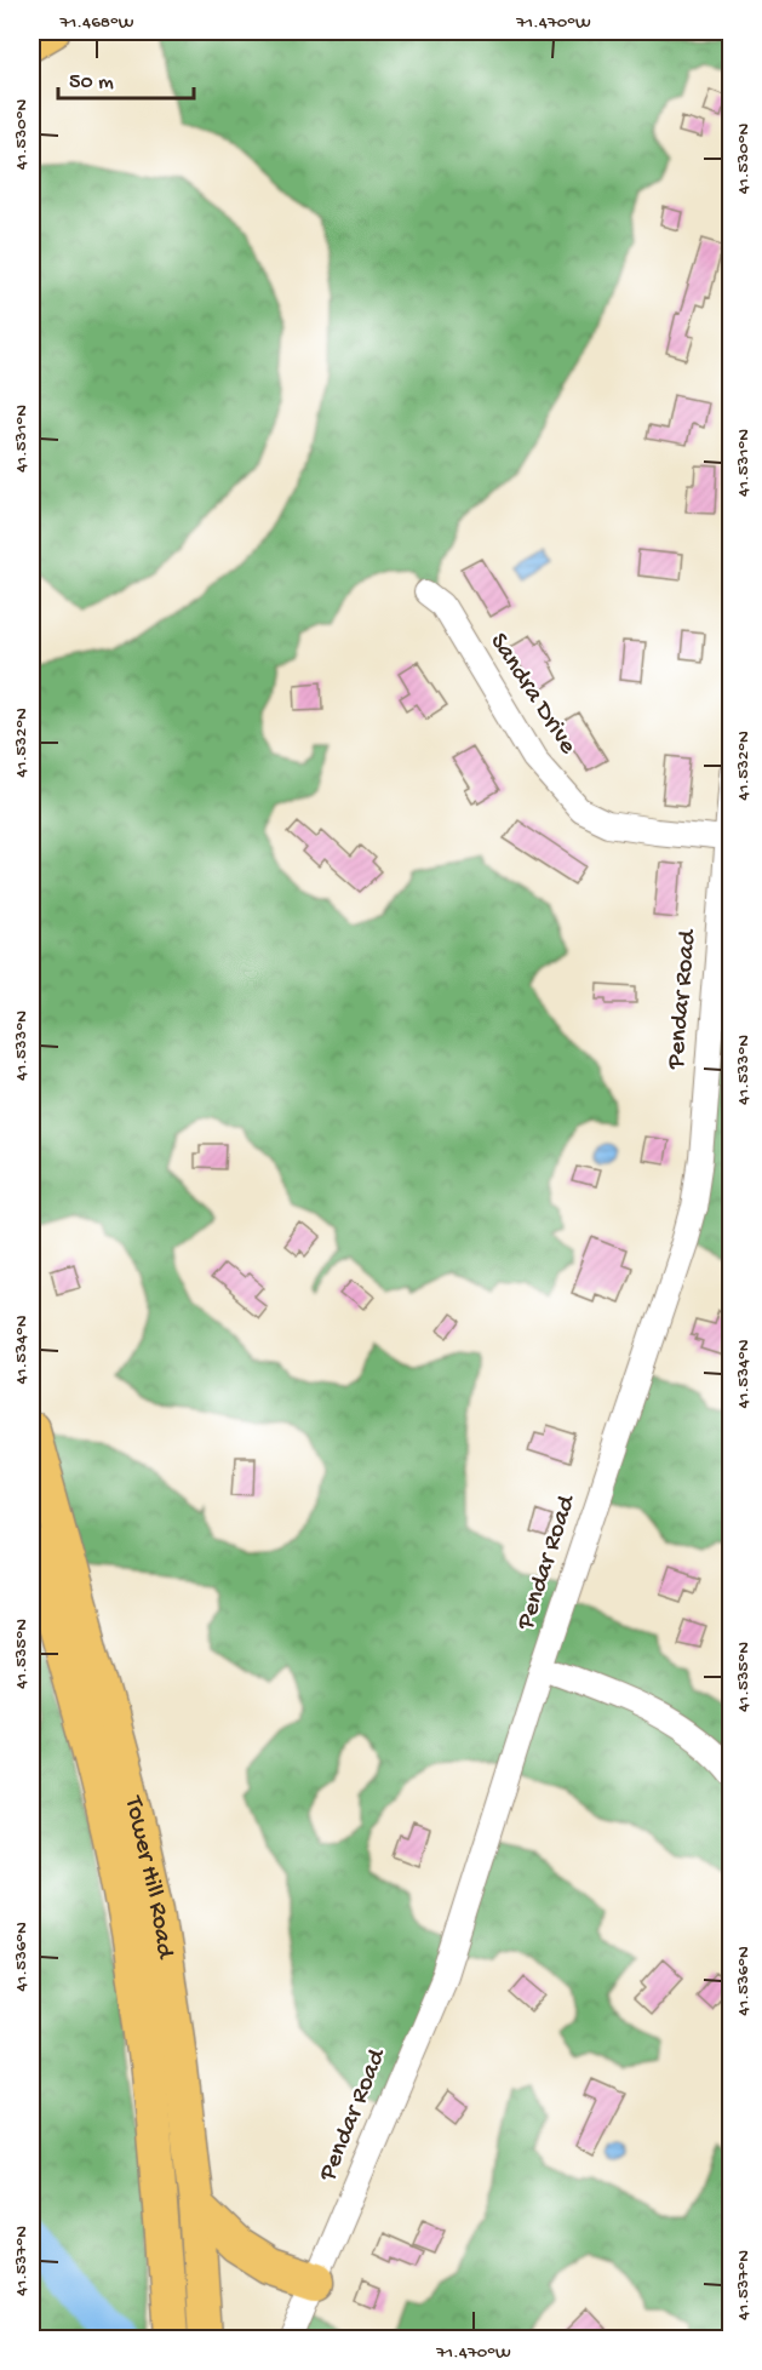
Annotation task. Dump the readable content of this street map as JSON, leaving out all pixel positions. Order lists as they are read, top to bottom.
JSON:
{
  "streets": {
    "highway": ["Tower Hill Road"],
    "street": ["Sandra Drive", "Pendar Road"]
  },
  "crossings": [
    ["Sandra Drive", "Pendar Road"]
  ],
  "scale_bar": "50 m",
  "coordinates": [
    "71.468°W",
    "71.470°W",
    "41.530°N",
    "41.531°N",
    "41.532°N",
    "41.533°N",
    "41.534°N",
    "41.535°N",
    "41.536°N",
    "41.537°N"
  ]
}
